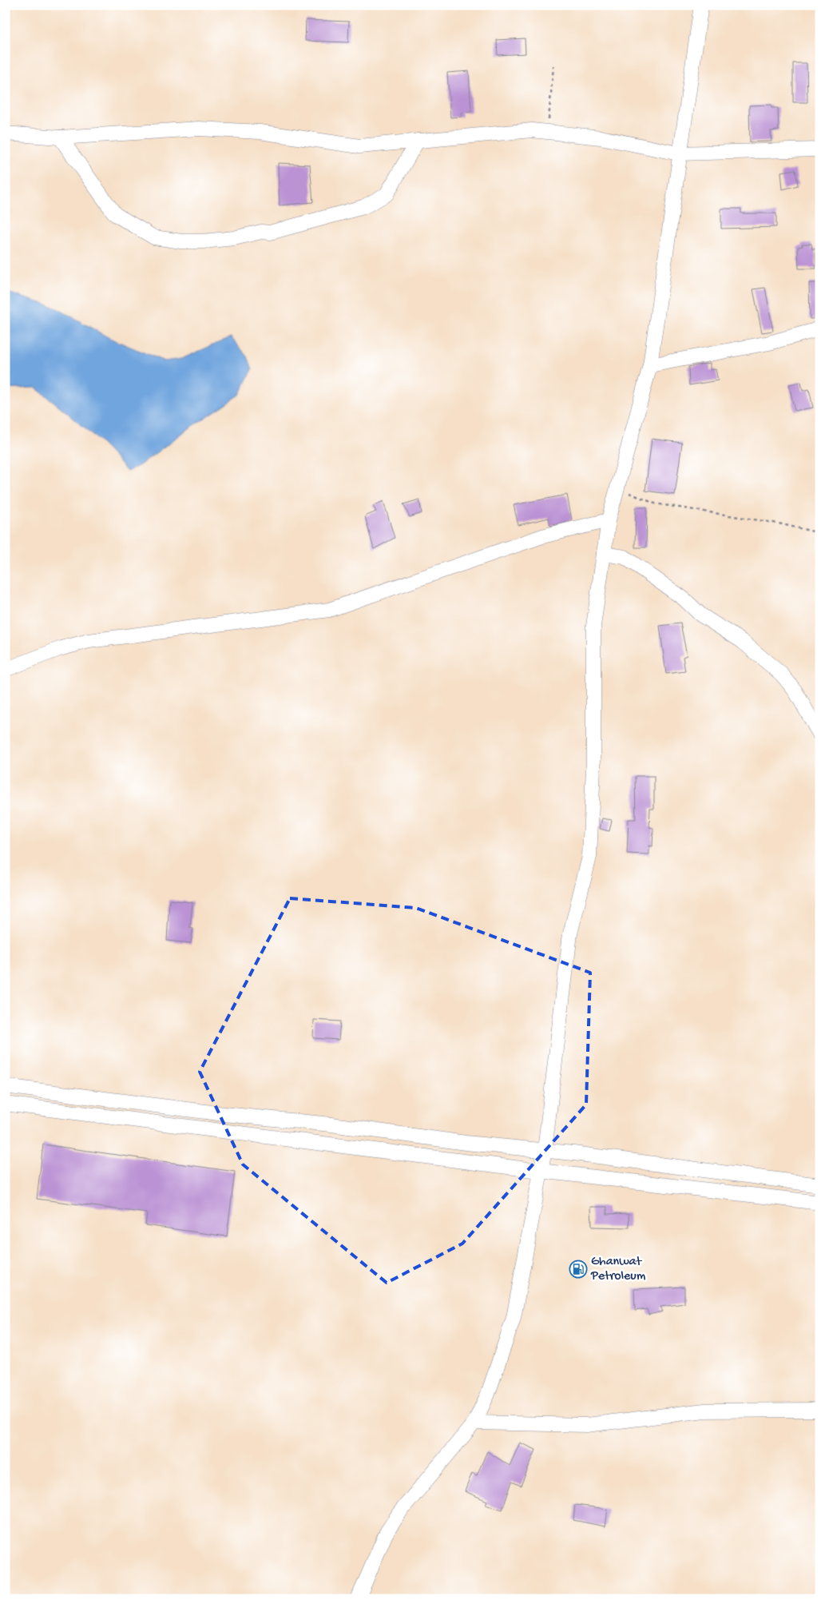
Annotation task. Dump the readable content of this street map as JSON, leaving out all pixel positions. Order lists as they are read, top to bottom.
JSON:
{
  "places": {
    "fuel station": ["Ghanwat Petroleum"]
  }
}
